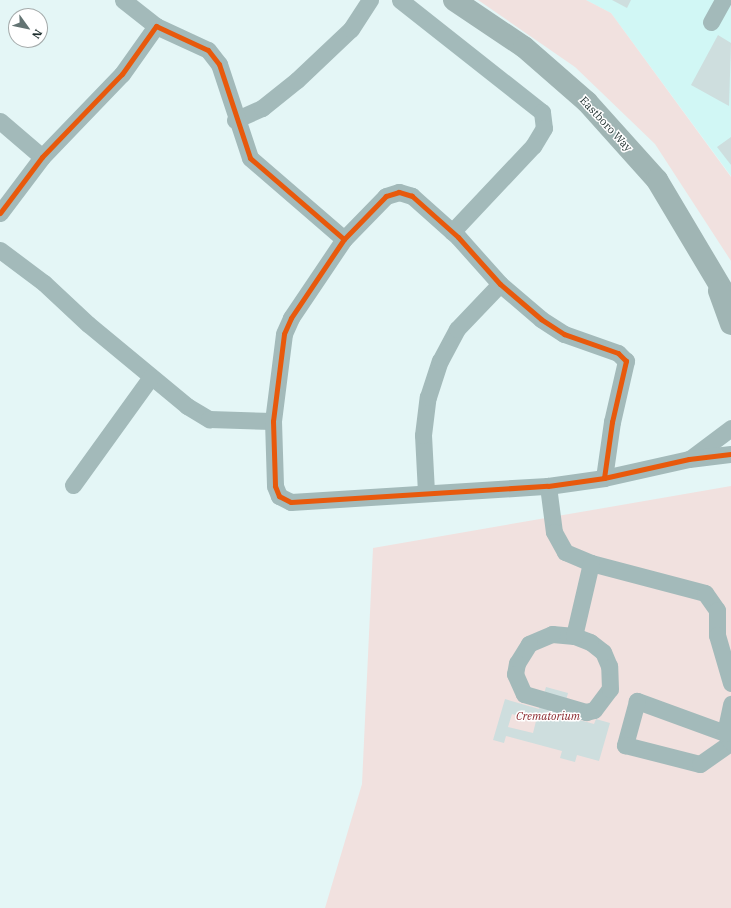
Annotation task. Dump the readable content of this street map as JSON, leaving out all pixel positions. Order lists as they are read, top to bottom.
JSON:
{
  "streets": {
    "main road": ["Eastboro Way"]
  },
  "parks": ["Crematorium"],
  "north": "bottom right"
}
